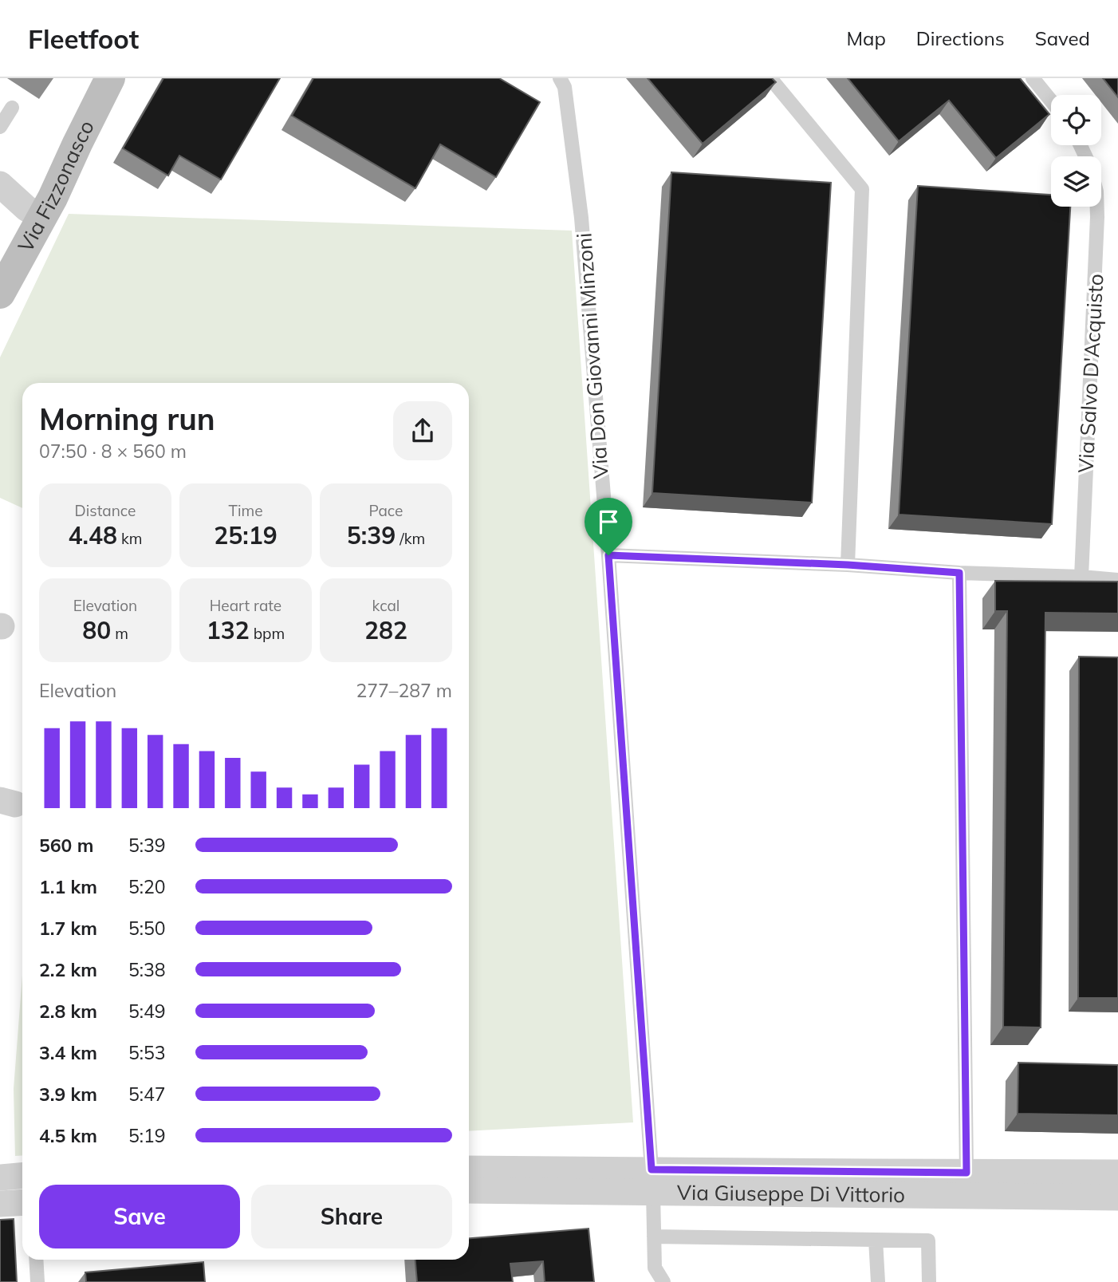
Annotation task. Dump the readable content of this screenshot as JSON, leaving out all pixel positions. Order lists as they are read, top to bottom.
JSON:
{
  "streets": {
    "main road": ["Via Fizzonasco"],
    "street": ["Via Giuseppe Di Vittorio"],
    "lane": ["Via Don Giovanni Minzoni", "Via Salvo D'Acquisto"]
  },
  "crossings": [
    ["Via Don Giovanni Minzoni", "Via Giuseppe Di Vittorio"]
  ],
  "page": {
    "header": "Fleetfoot",
    "nav": ["Map", "Directions", "Saved"],
    "heading": ["Morning run", "07:50 · 8 × 560 m"],
    "stats": [
      ["Distance", "4.48 km"],
      ["Time", "25:19"],
      ["Pace", "5:39 /km"],
      ["Elevation", "80 m"],
      ["Heart rate", "132 bpm"],
      ["kcal", "282"]
    ],
    "chart": ["Elevation", "277–287 m"],
    "list": [
      {
        "name": "560 m",
        "note": "5:39"
      },
      {
        "name": "1.1 km",
        "note": "5:20"
      },
      {
        "name": "1.7 km",
        "note": "5:50"
      },
      {
        "name": "2.2 km",
        "note": "5:38"
      },
      {
        "name": "2.8 km",
        "note": "5:49"
      },
      {
        "name": "3.4 km",
        "note": "5:53"
      },
      {
        "name": "3.9 km",
        "note": "5:47"
      },
      {
        "name": "4.5 km",
        "note": "5:19"
      }
    ],
    "buttons": ["Save", "Share"]
  }
}
